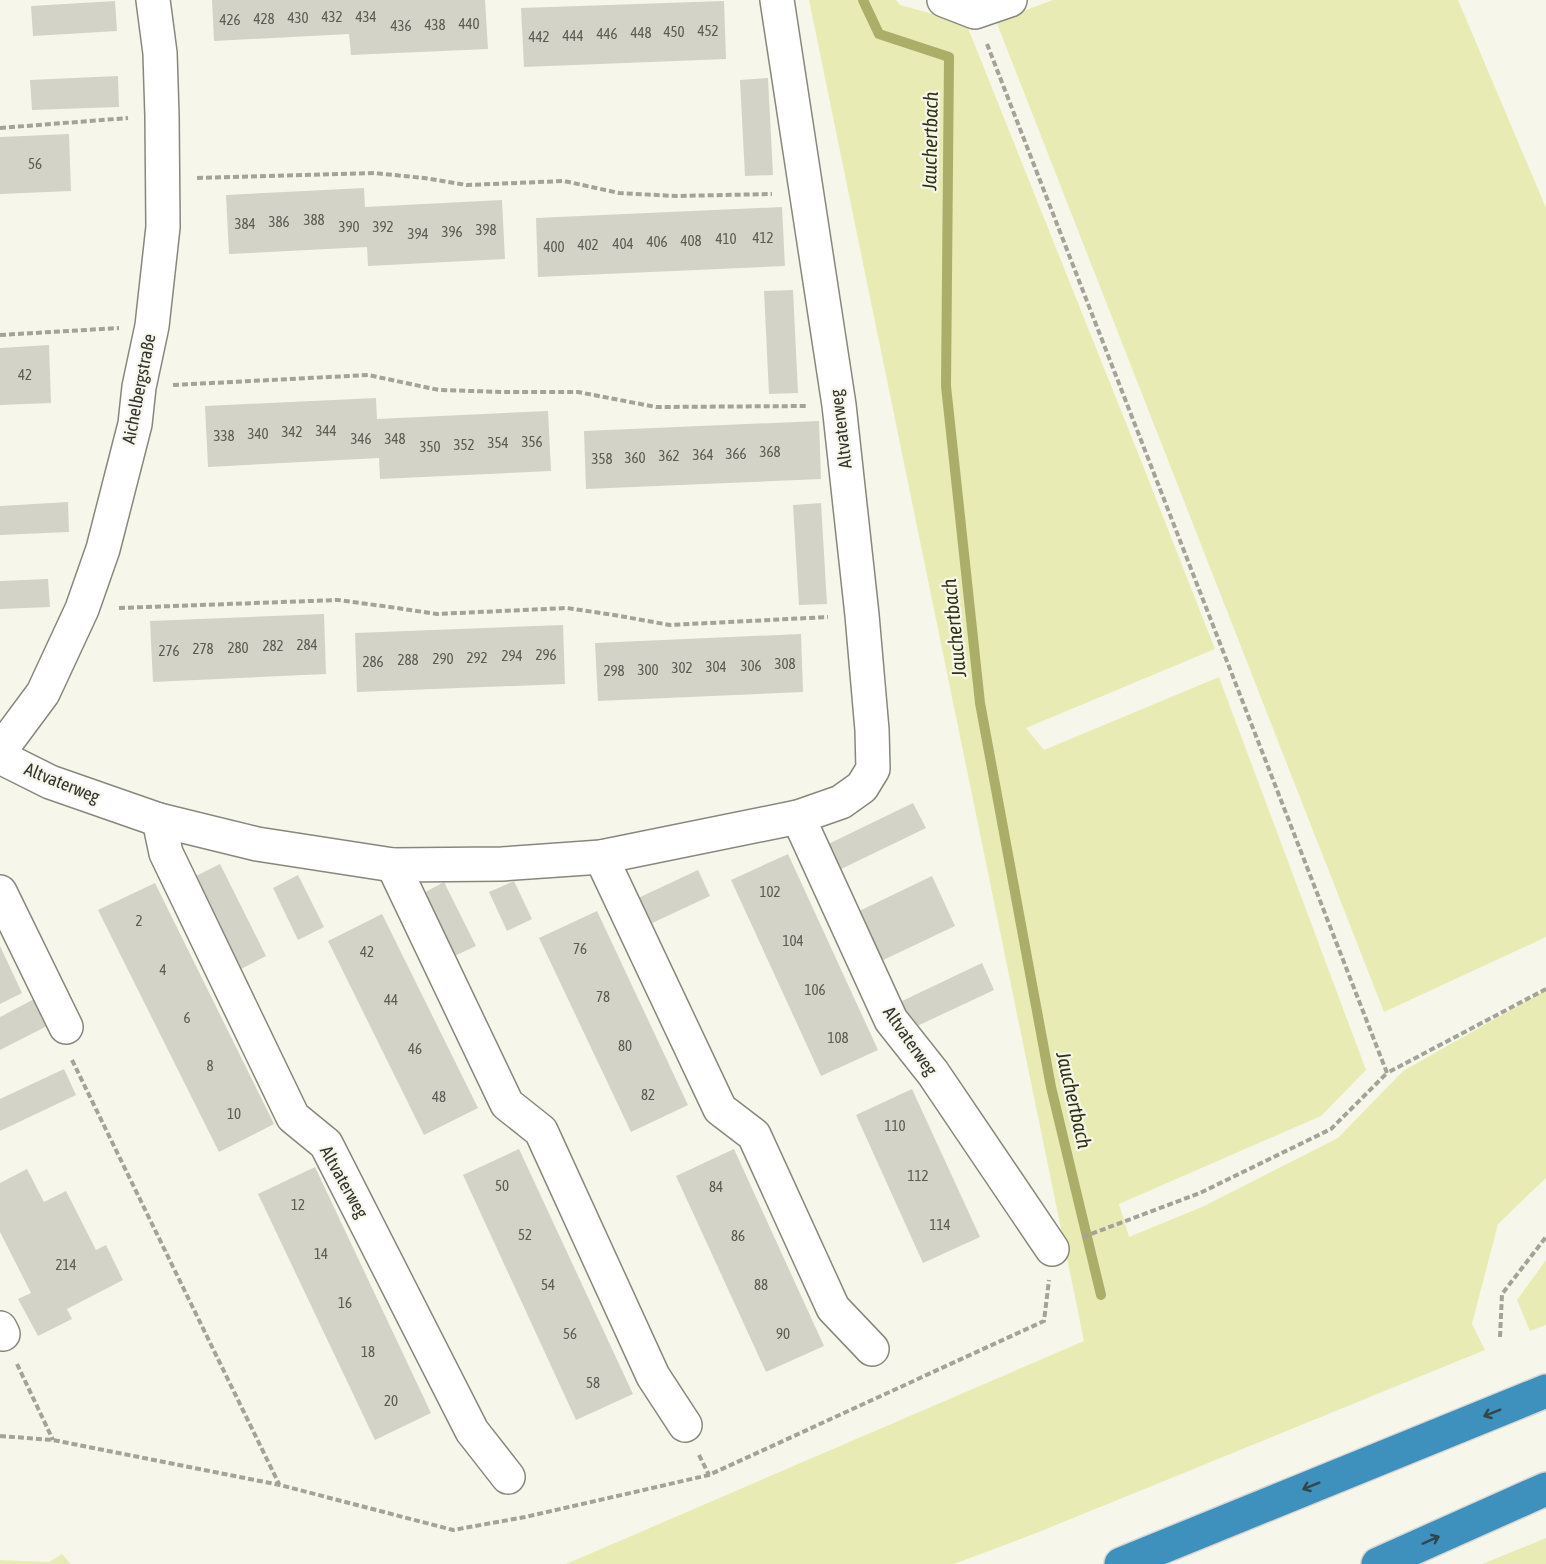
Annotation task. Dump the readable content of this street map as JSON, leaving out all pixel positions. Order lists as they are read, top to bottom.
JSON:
{
  "streets": {
    "street": ["Aichelbergstraße", "Altvaterweg"]
  },
  "water": ["Jauchertbach"],
  "house_numbers": [
    "432",
    "434",
    "430",
    "428",
    "426",
    "440",
    "438",
    "436",
    "452",
    "450",
    "448",
    "446",
    "444",
    "442",
    "56",
    "388",
    "386",
    "384",
    "390",
    "392",
    "398",
    "396",
    "394",
    "412",
    "410",
    "408",
    "406",
    "404",
    "402",
    "400",
    "42",
    "344",
    "342",
    "340",
    "338",
    "346",
    "348",
    "356",
    "354",
    "352",
    "350",
    "368",
    "366",
    "364",
    "362",
    "360",
    "358",
    "284",
    "282",
    "280",
    "278",
    "276",
    "296",
    "294",
    "292",
    "290",
    "288",
    "286",
    "308",
    "306",
    "304",
    "302",
    "300",
    "298",
    "102",
    "2",
    "104",
    "76",
    "42",
    "4",
    "106",
    "78",
    "44",
    "6",
    "108",
    "80",
    "46",
    "8",
    "82",
    "48",
    "10",
    "110",
    "112",
    "50",
    "84",
    "12",
    "114",
    "52",
    "86",
    "14",
    "214",
    "54",
    "88",
    "16",
    "56",
    "90",
    "18",
    "58",
    "20"
  ]
}
